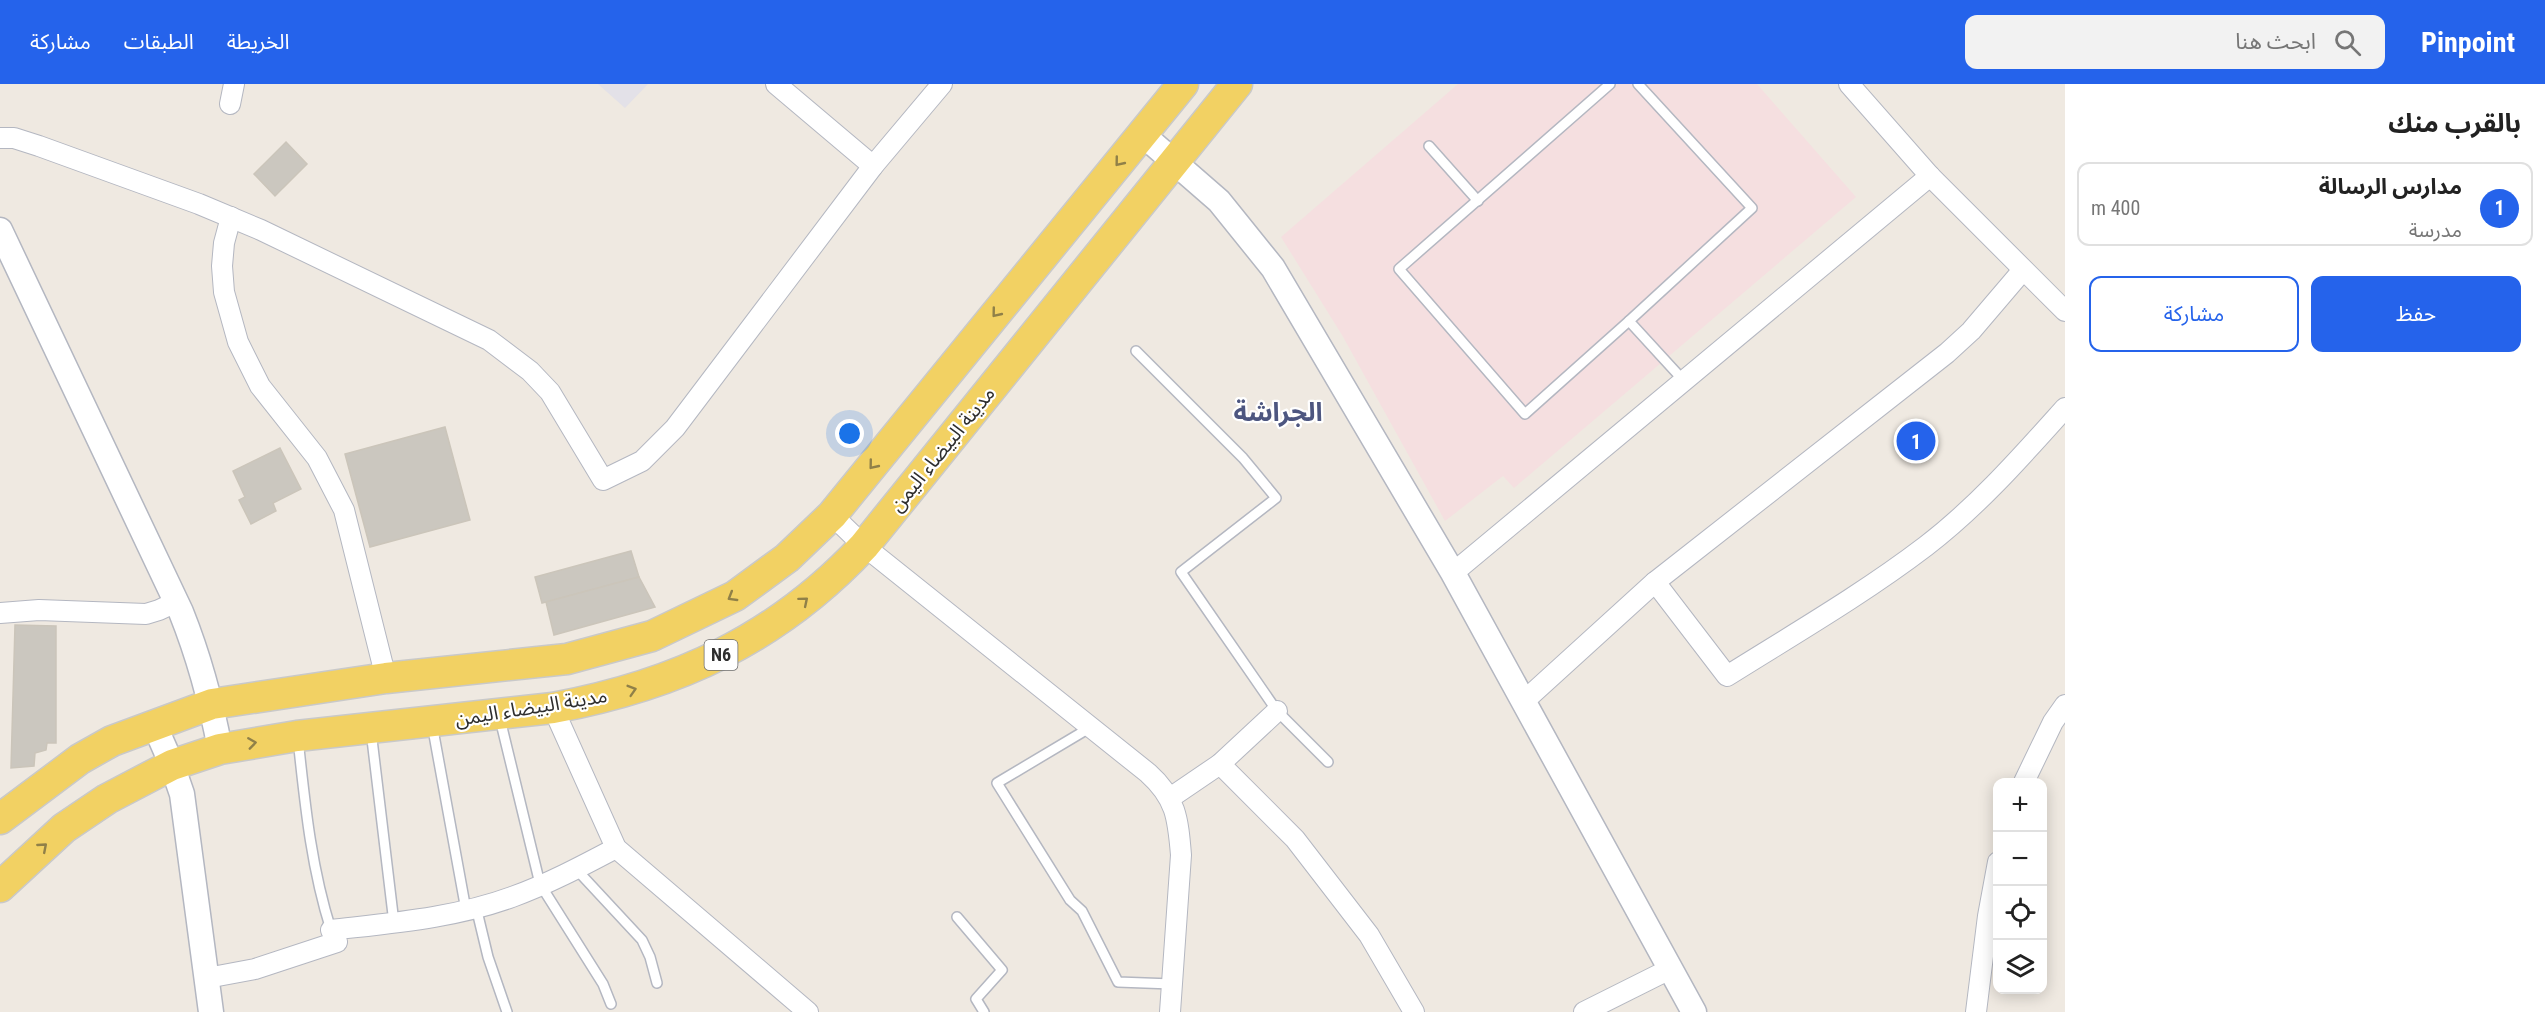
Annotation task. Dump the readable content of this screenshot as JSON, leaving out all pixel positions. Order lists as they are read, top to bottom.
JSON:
{
  "streets": {
    "main road": ["مدينة البيضاء اليمن", "N6"]
  },
  "districts": ["الجراشة"],
  "page": {
    "header": "Pinpoint",
    "search": "ابحث هنا",
    "nav": ["الخريطة", "الطبقات", "مشاركة"],
    "heading": "بالقرب منك",
    "list": [
      {
        "mark": "1",
        "name": "مدارس الرسالة",
        "note": "مدرسة",
        "value": "400 m"
      }
    ],
    "buttons": ["حفظ", "مشاركة"],
    "pins": "1",
    "map_buttons": ["+", "−"]
  }
}
